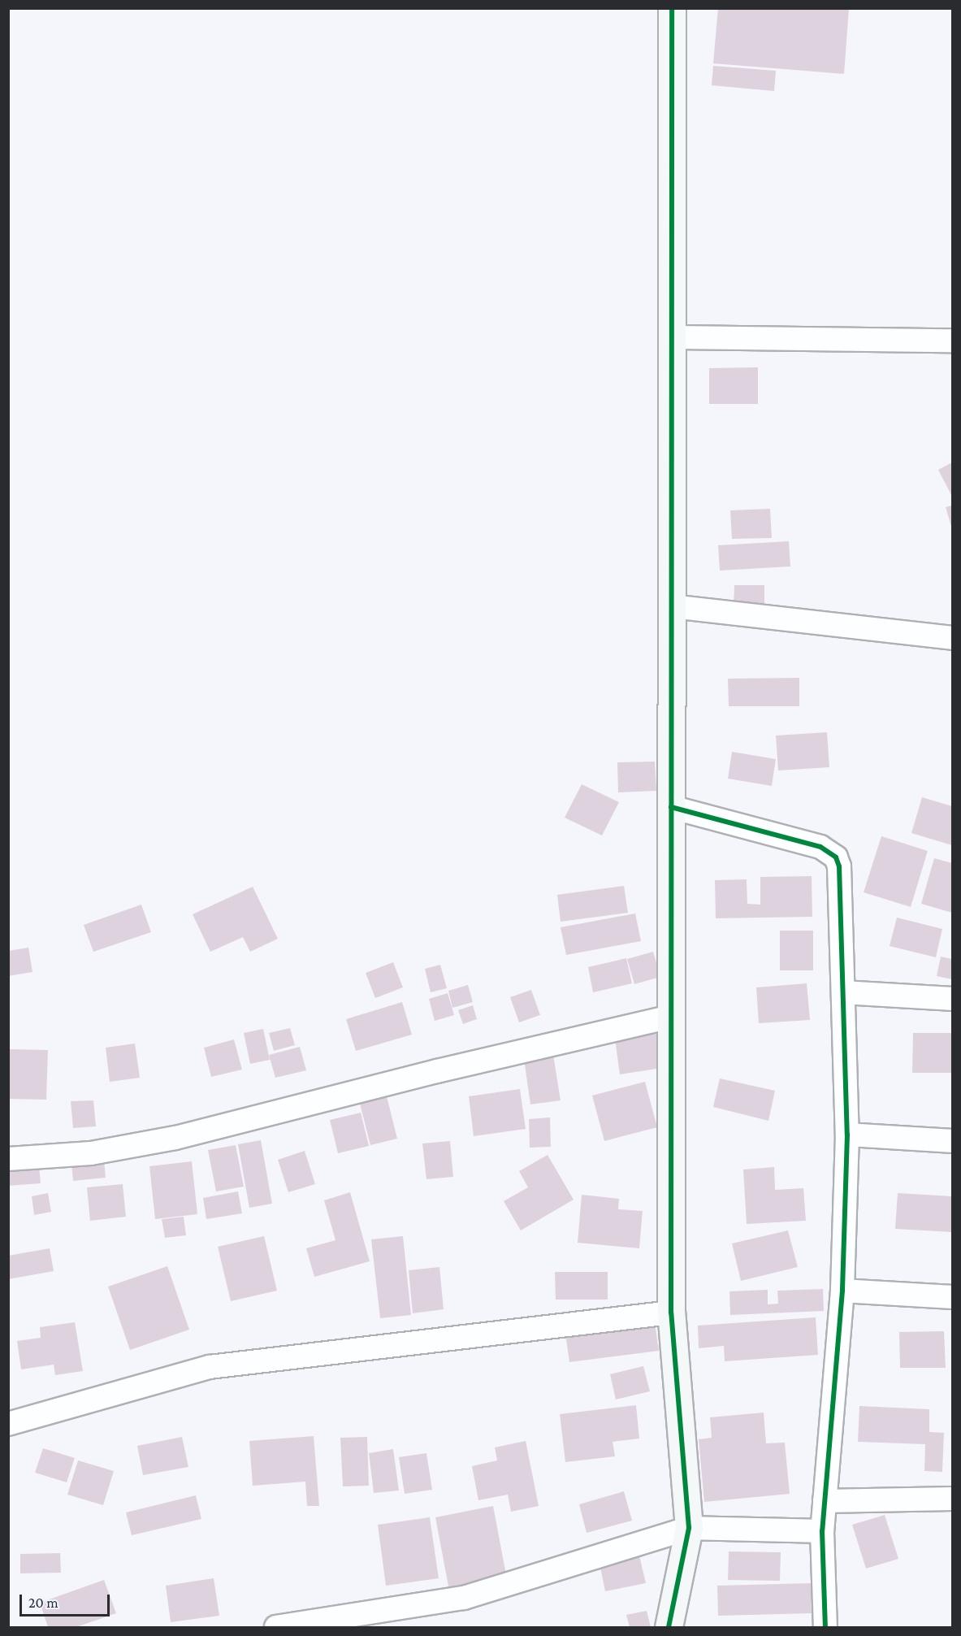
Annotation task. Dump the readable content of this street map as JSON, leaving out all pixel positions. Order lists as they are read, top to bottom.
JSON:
{
  "scale_bar": "20 m"
}
